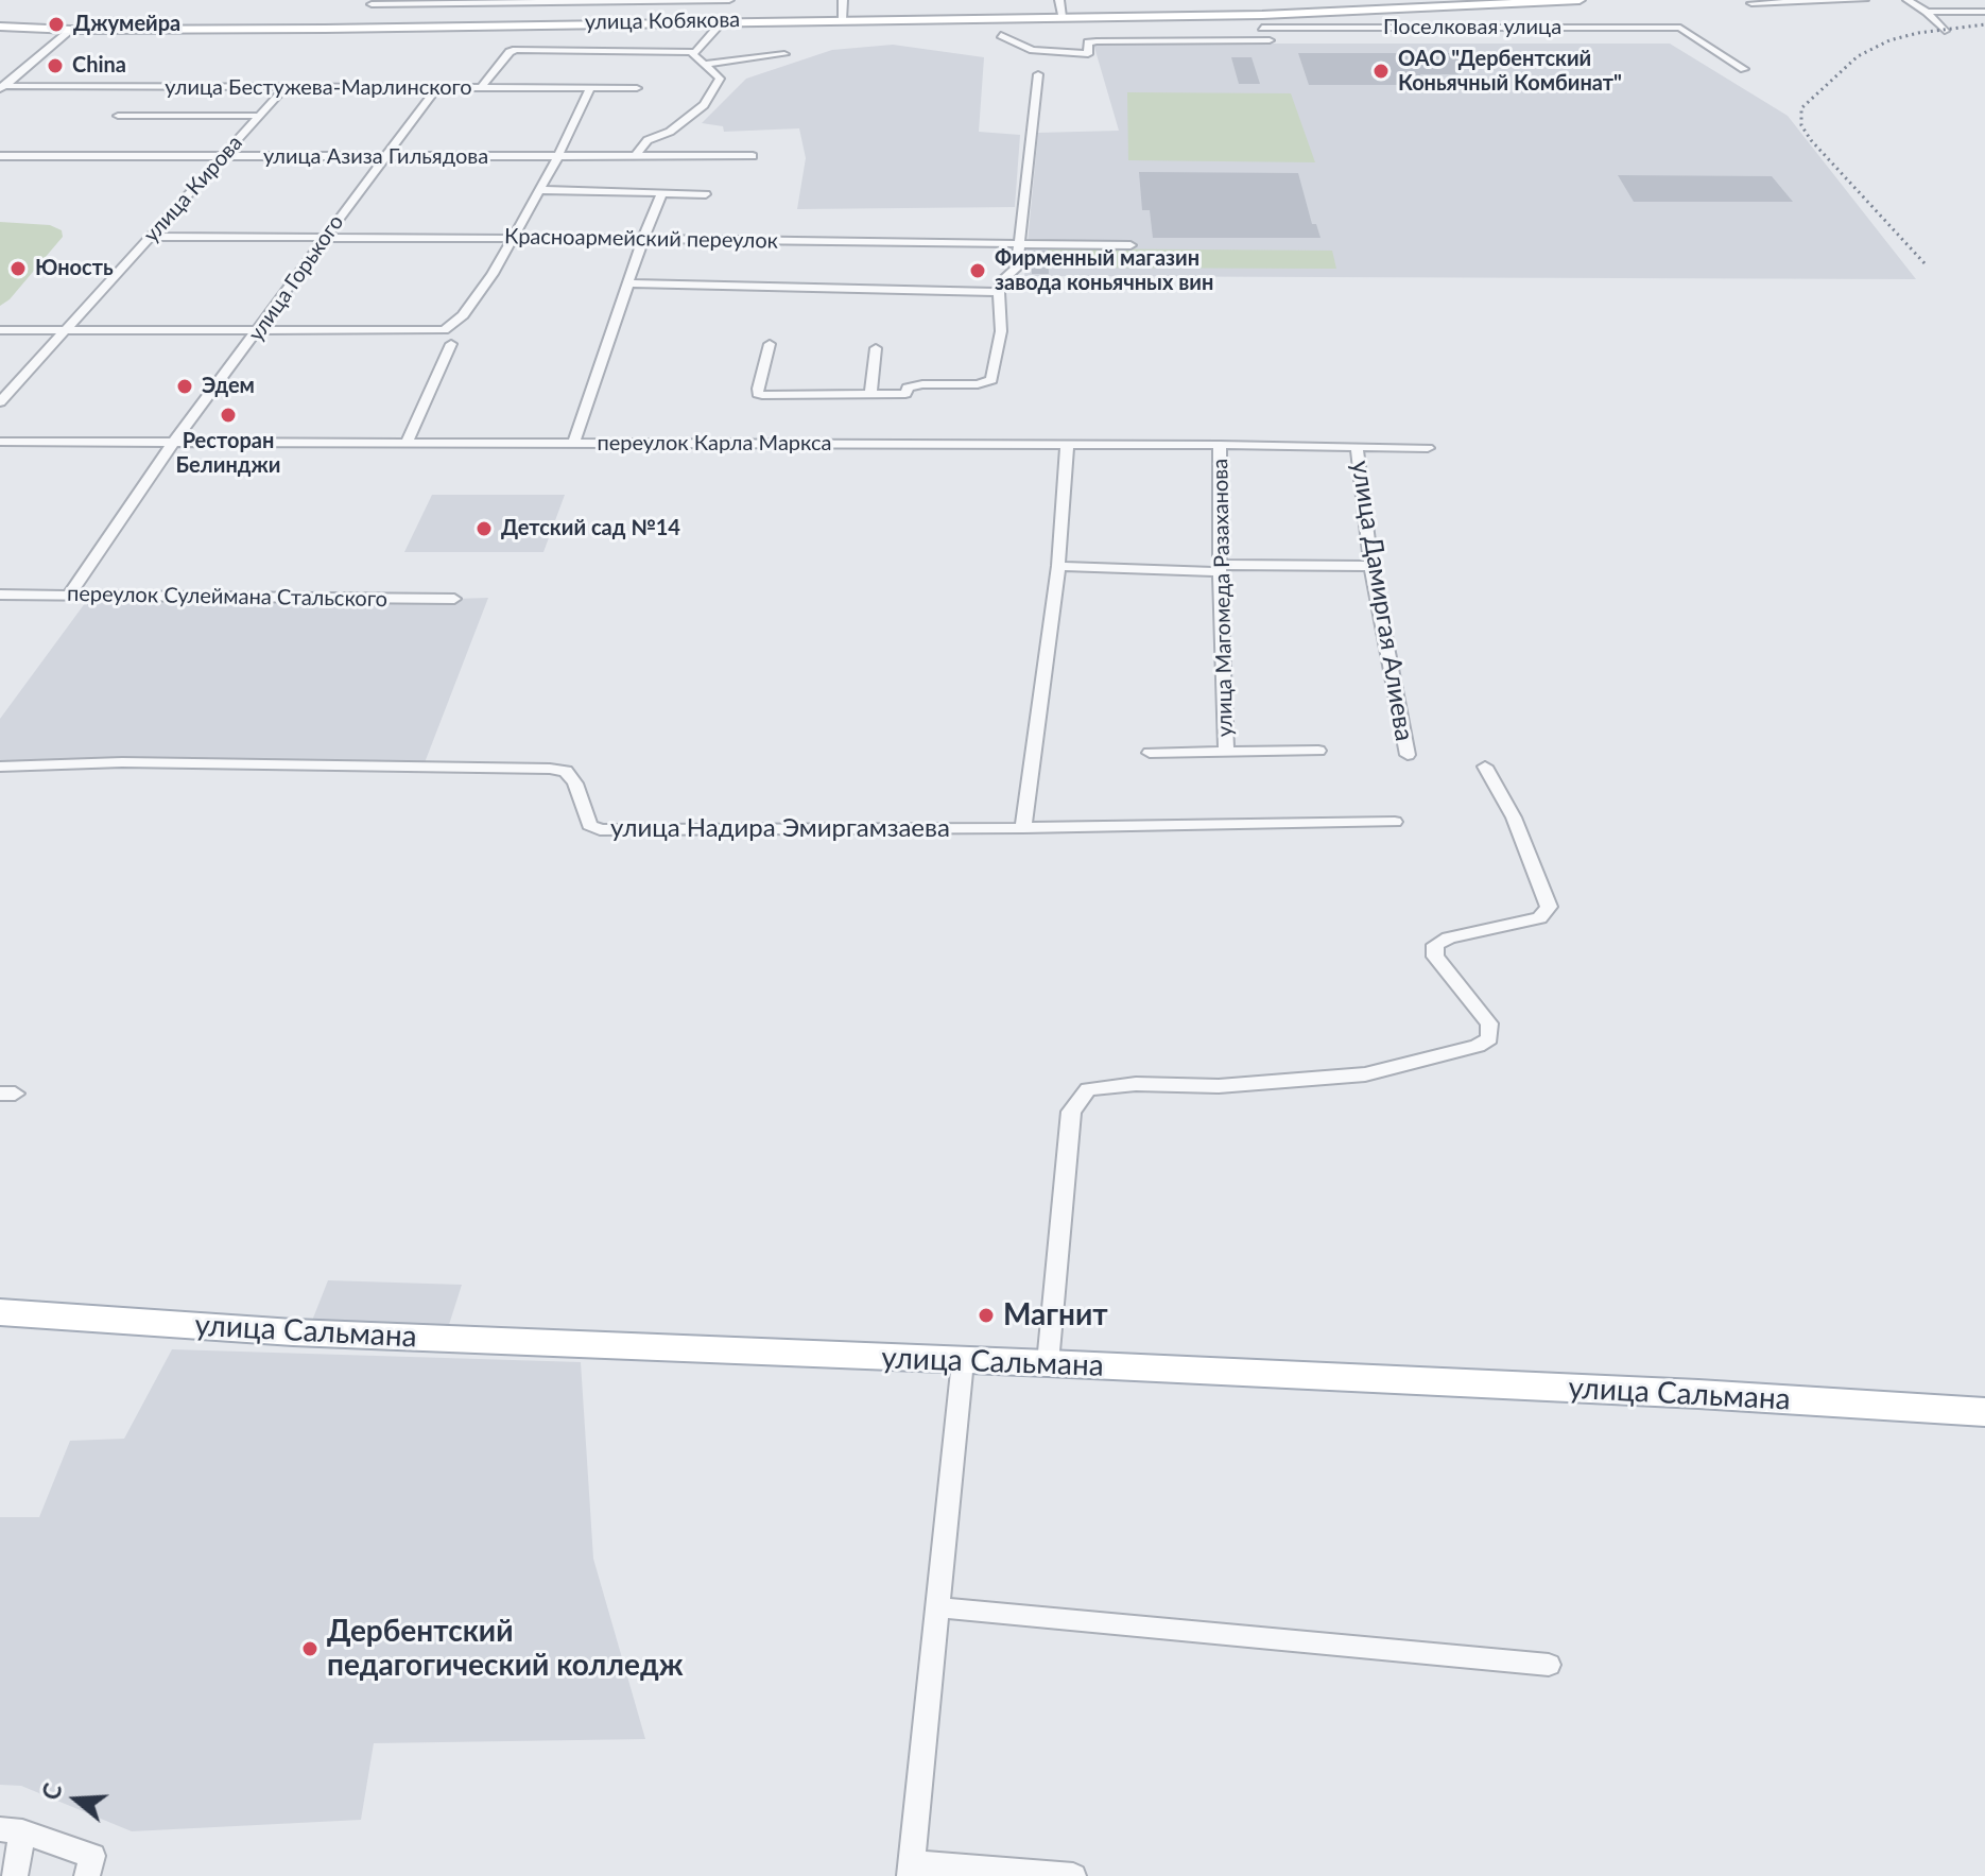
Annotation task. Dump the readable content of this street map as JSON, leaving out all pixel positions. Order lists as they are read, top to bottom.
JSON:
{
  "streets": {
    "main road": ["улица Сальмана"],
    "street": [
      "улица Кобякова",
      "Поселковая улица",
      "улица Бестужева-Марлинского",
      "улица Азиза Гильядова",
      "улица Кирова",
      "Красноармейский переулок",
      "улица Горького",
      "переулок Карла Маркса",
      "переулок Сулеймана Стальского",
      "улица Магомеда Разаханова",
      "улица Дамиргая Алиева",
      "улица Надира Эмиргамзаева"
    ]
  },
  "crossings": [
    ["улица Бестужева-Марлинского", "улица Кирова"],
    ["улица Бестужева-Марлинского", "улица Горького"],
    ["улица Азиза Гильядова", "улица Кирова"],
    ["улица Азиза Гильядова", "улица Горького"],
    ["улица Кирова", "Красноармейский переулок"],
    ["Красноармейский переулок", "улица Горького"],
    ["улица Горького", "переулок Карла Маркса"],
    ["улица Горького", "переулок Сулеймана Стальского"],
    ["переулок Карла Маркса", "улица Магомеда Разаханова"],
    ["переулок Карла Маркса", "улица Дамиргая Алиева"]
  ],
  "places": [
    "Джумейра",
    "China",
    "ОАО \"Дербентский Коньячный Комбинат\"",
    "Юность",
    "Фирменный магазин завода коньячных вин",
    "Эдем",
    "Ресторан Белинджи",
    "Детский сад №14",
    "Магнит",
    "Дербентский педагогический колледж"
  ],
  "north": "left"
}
